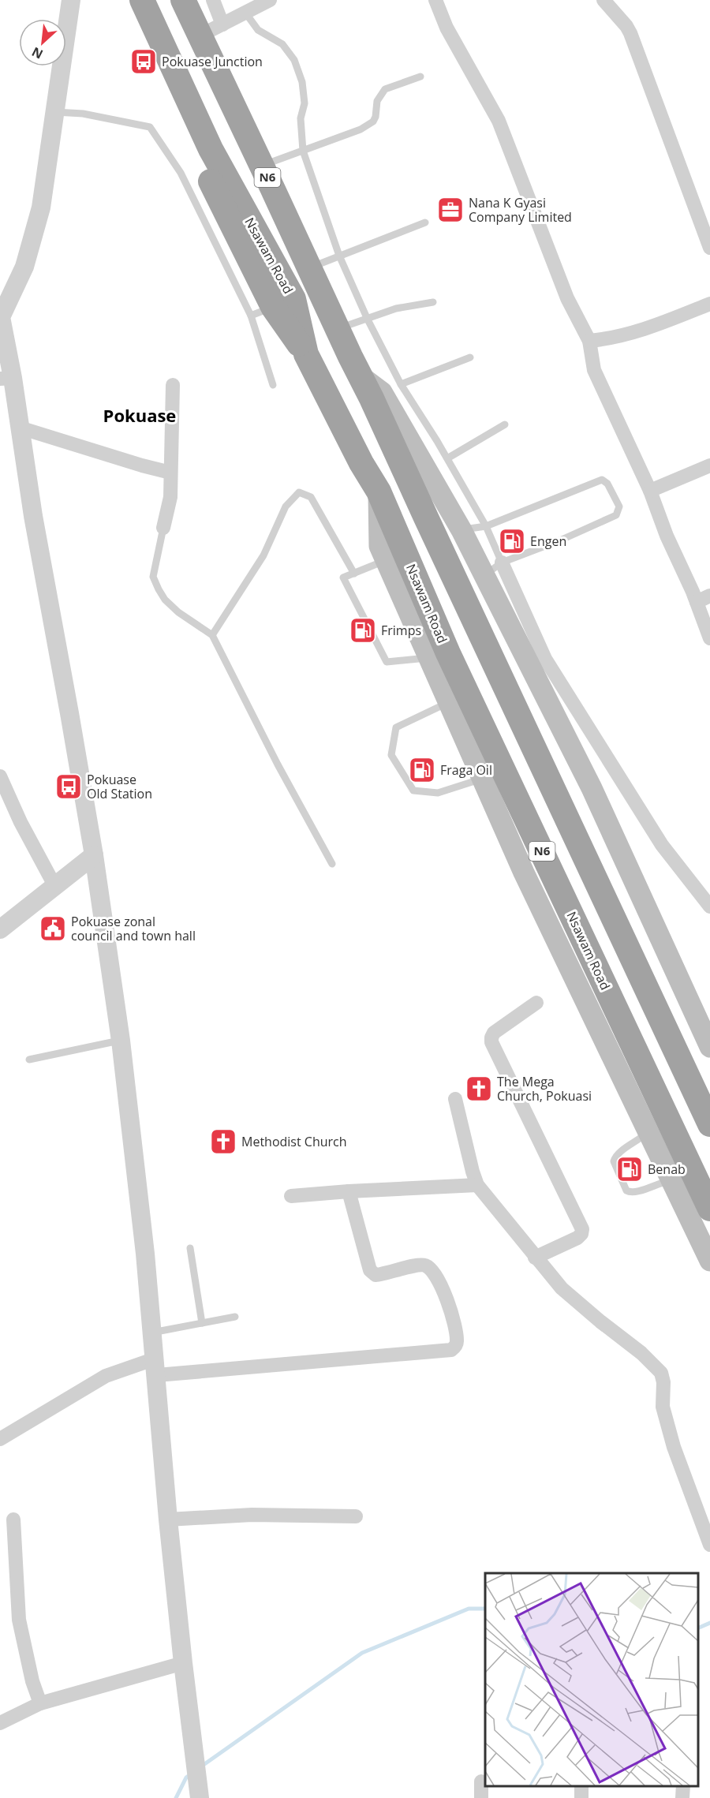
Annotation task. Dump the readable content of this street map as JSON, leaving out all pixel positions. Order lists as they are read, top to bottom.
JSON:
{
  "streets": {
    "highway": ["N6", "Nsawam Road"]
  },
  "districts": ["Pokuase"],
  "places": {
    "bus stop": ["Pokuase Junction", "Pokuase Old Station"],
    "office": ["Nana K Gyasi Company Limited"],
    "fuel station": [
      "Engen",
      "Frimps",
      "Fraga Oil",
      "Benab"
    ],
    "public building": ["Pokuase zonal council and town hall"],
    "church": ["The Mega Church, Pokuasi", "Methodist Church"]
  },
  "north": "bottom left"
}
